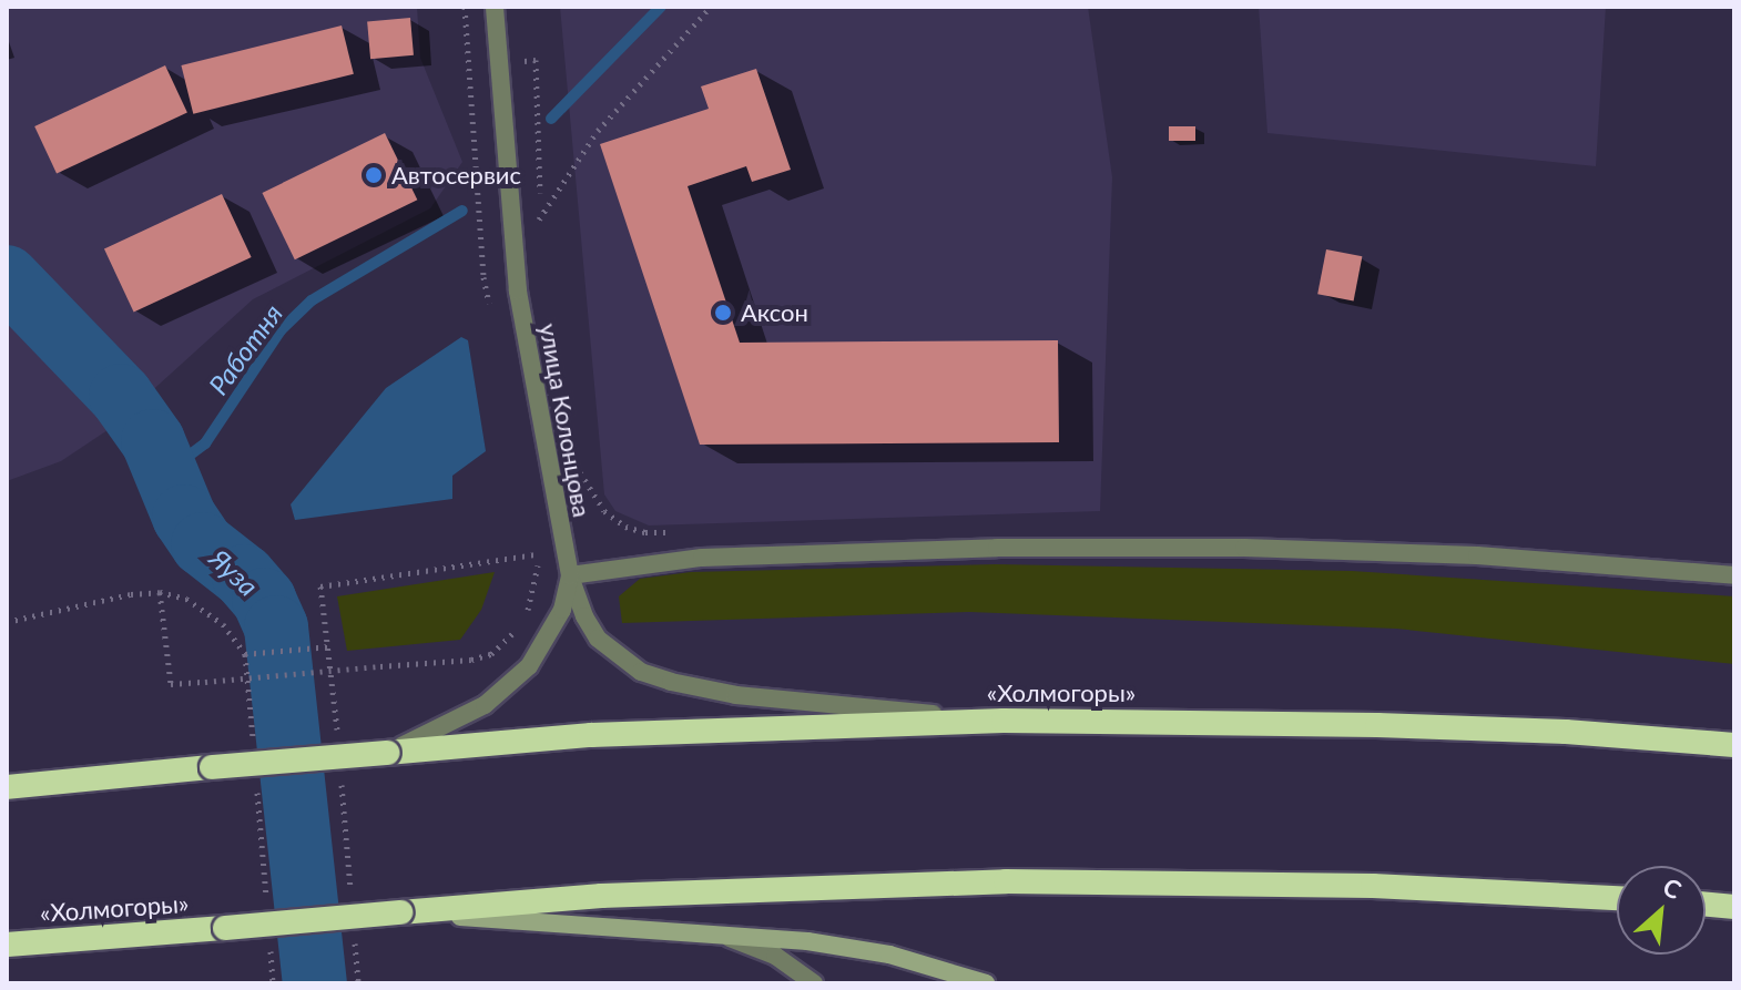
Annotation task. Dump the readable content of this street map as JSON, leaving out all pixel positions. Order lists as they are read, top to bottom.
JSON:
{
  "streets": {
    "highway": ["«Холмогоры»"],
    "street": ["улица Колонцова"]
  },
  "crossings": [
    ["улица Колонцова", "«Холмогоры»"]
  ],
  "water": ["Работня", "Яуза"],
  "places": ["Автосервис", "Аксон"],
  "north": "top right"
}
